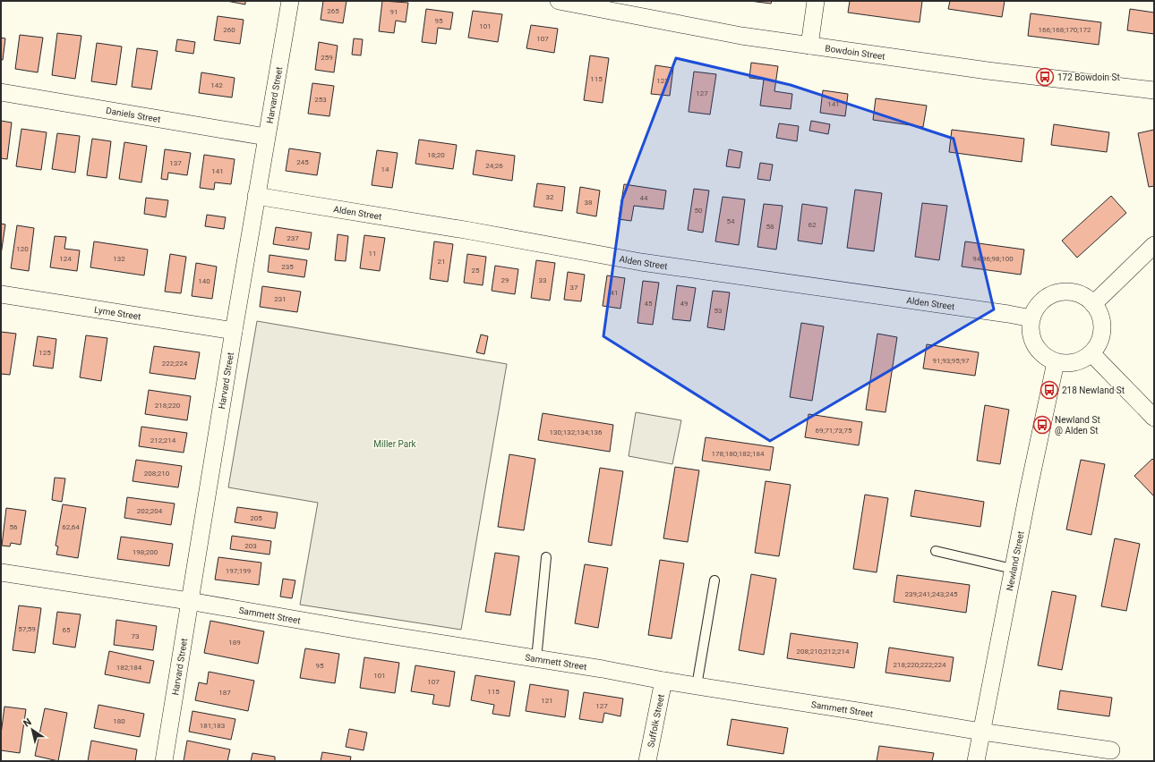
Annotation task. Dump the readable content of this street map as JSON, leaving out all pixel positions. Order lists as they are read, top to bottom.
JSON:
{
  "streets": {
    "street": [
      "Bowdoin Street",
      "Harvard Street",
      "Daniels Street",
      "Alden Street",
      "Lyme Street",
      "Newland Street",
      "Sammett Street",
      "Suffolk Street"
    ]
  },
  "crossings": [
    ["Harvard Street", "Daniels Street"],
    ["Harvard Street", "Alden Street"],
    ["Harvard Street", "Lyme Street"],
    ["Harvard Street", "Sammett Street"],
    ["Alden Street", "Newland Street"],
    ["Newland Street", "Sammett Street"],
    ["Sammett Street", "Suffolk Street"]
  ],
  "parks": ["Miller Park"],
  "places": {
    "bus stop": ["172 Bowdoin St", "218 Newland St", "Newland St @ Alden St"]
  },
  "house_numbers": [
    "265",
    "91",
    "95",
    "101",
    "260",
    "166;168;170;172",
    "107",
    "259",
    "115",
    "123",
    "142",
    "127",
    "253",
    "141",
    "18;20",
    "245",
    "137",
    "24;26",
    "14",
    "141",
    "32",
    "44",
    "38",
    "50",
    "54",
    "62",
    "58",
    "237",
    "120",
    "11",
    "124",
    "132",
    "94;96;98;100",
    "21",
    "235",
    "25",
    "29",
    "33",
    "140",
    "37",
    "41",
    "231",
    "45",
    "49",
    "53",
    "125",
    "91;93;95;97",
    "222;224",
    "218;220",
    "69;71;73;75",
    "130;132;134;136",
    "212;214",
    "178;180;182;184",
    "208;210",
    "202;204",
    "205",
    "56",
    "62,64",
    "203",
    "198;200",
    "197;199",
    "239;241;243;245",
    "57;59",
    "65",
    "73",
    "189",
    "208;210;212;214",
    "218;220;222;224",
    "95",
    "182;184",
    "101",
    "107",
    "115",
    "187",
    "121",
    "127",
    "180",
    "181;183"
  ],
  "north": "top left"
}
